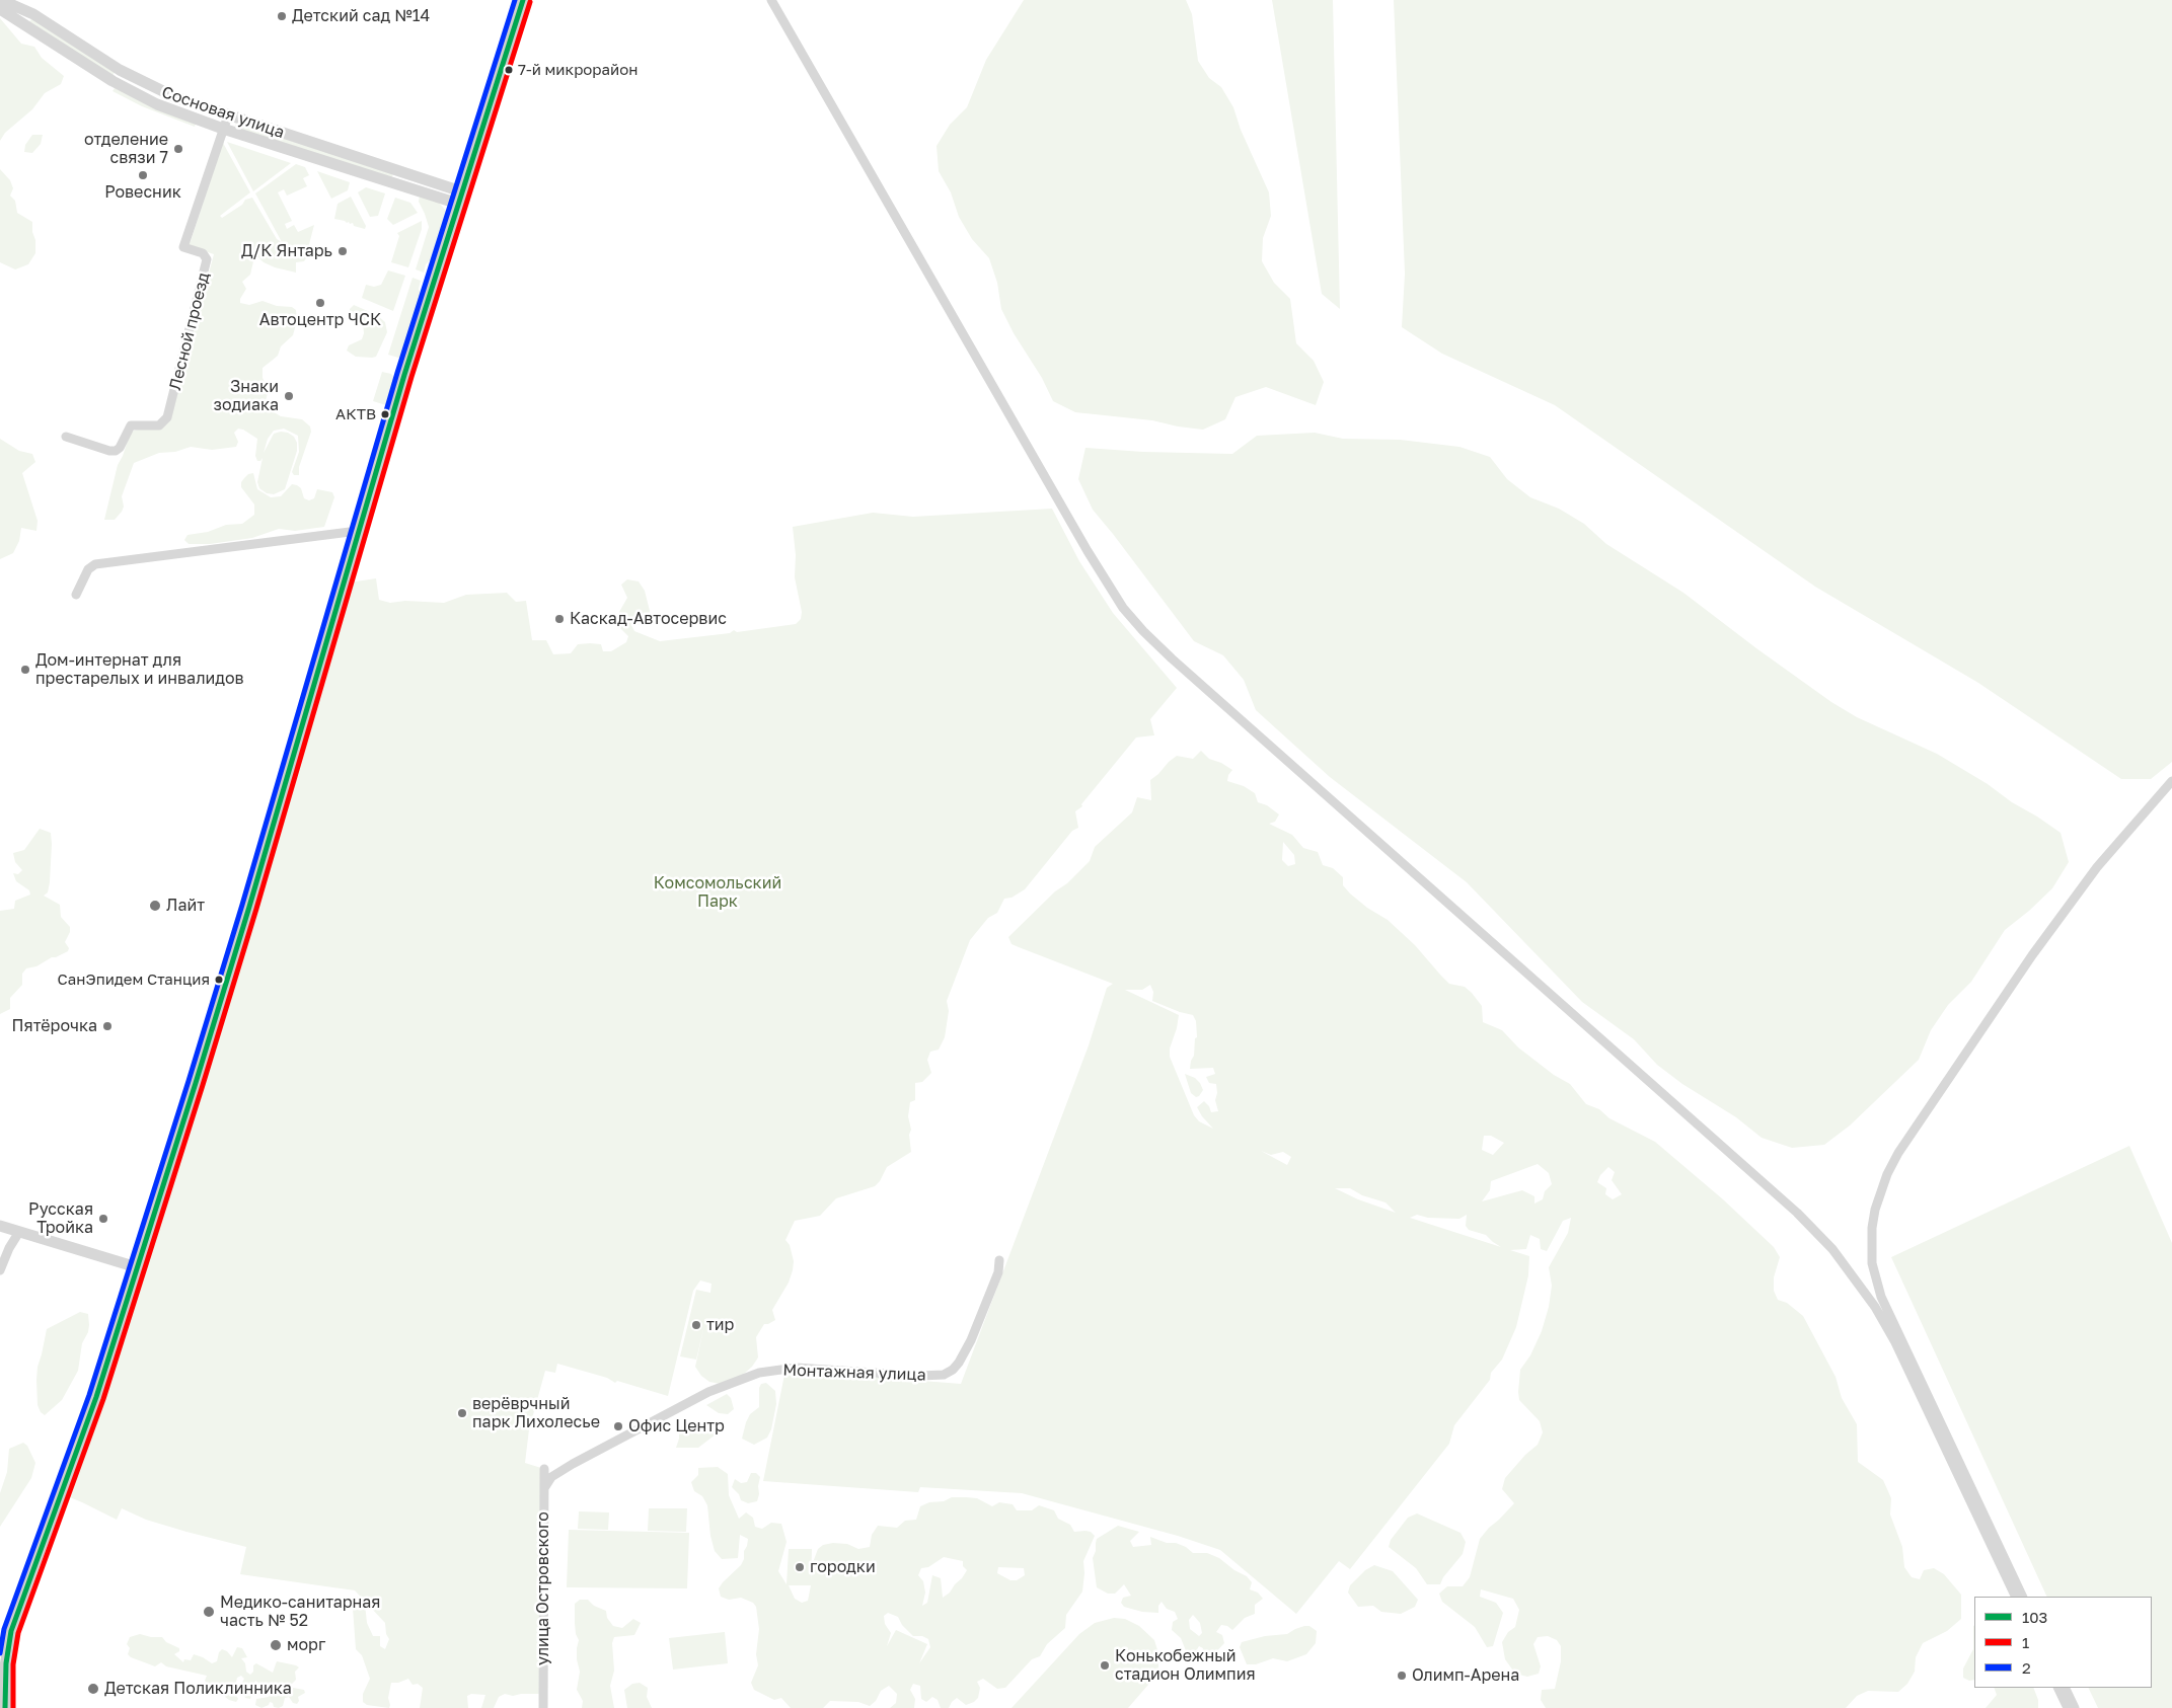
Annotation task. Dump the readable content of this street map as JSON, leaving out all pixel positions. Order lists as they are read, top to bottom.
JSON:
{
  "streets": {
    "street": [
      "Сосновая улица",
      "Лесной проезд",
      "Монтажная улица",
      "улица Островского"
    ]
  },
  "crossings": [
    ["Сосновая улица", "Лесной проезд"],
    ["Монтажная улица", "улица Островского"]
  ],
  "parks": ["Комсомольский Парк"],
  "places": [
    "Детский сад №14",
    "7-й микрорайон",
    "отделение связи 7",
    "Ровесник",
    "Д/К Янтарь",
    "Автоцентр ЧСК",
    "Знаки зодиака",
    "АКТВ",
    "Каскад-Автосервис",
    "Дом-интернат для престарелых и инвалидов",
    "Лайт",
    "СанЭпидем Станция",
    "Пятёрочка",
    "Русская Тройка",
    "тир",
    "верёврчный парк Лихолесье",
    "Офис Центр",
    "городки",
    "Медико-санитарная часть № 52",
    "морг",
    "Конькобежный стадион Олимпия",
    "Олимп-Арена",
    "Детская Поликлинника"
  ],
  "lines": ["transit line 103", "transit line 2", "transit line 1"],
  "legend": ["103", "1", "2"]
}
